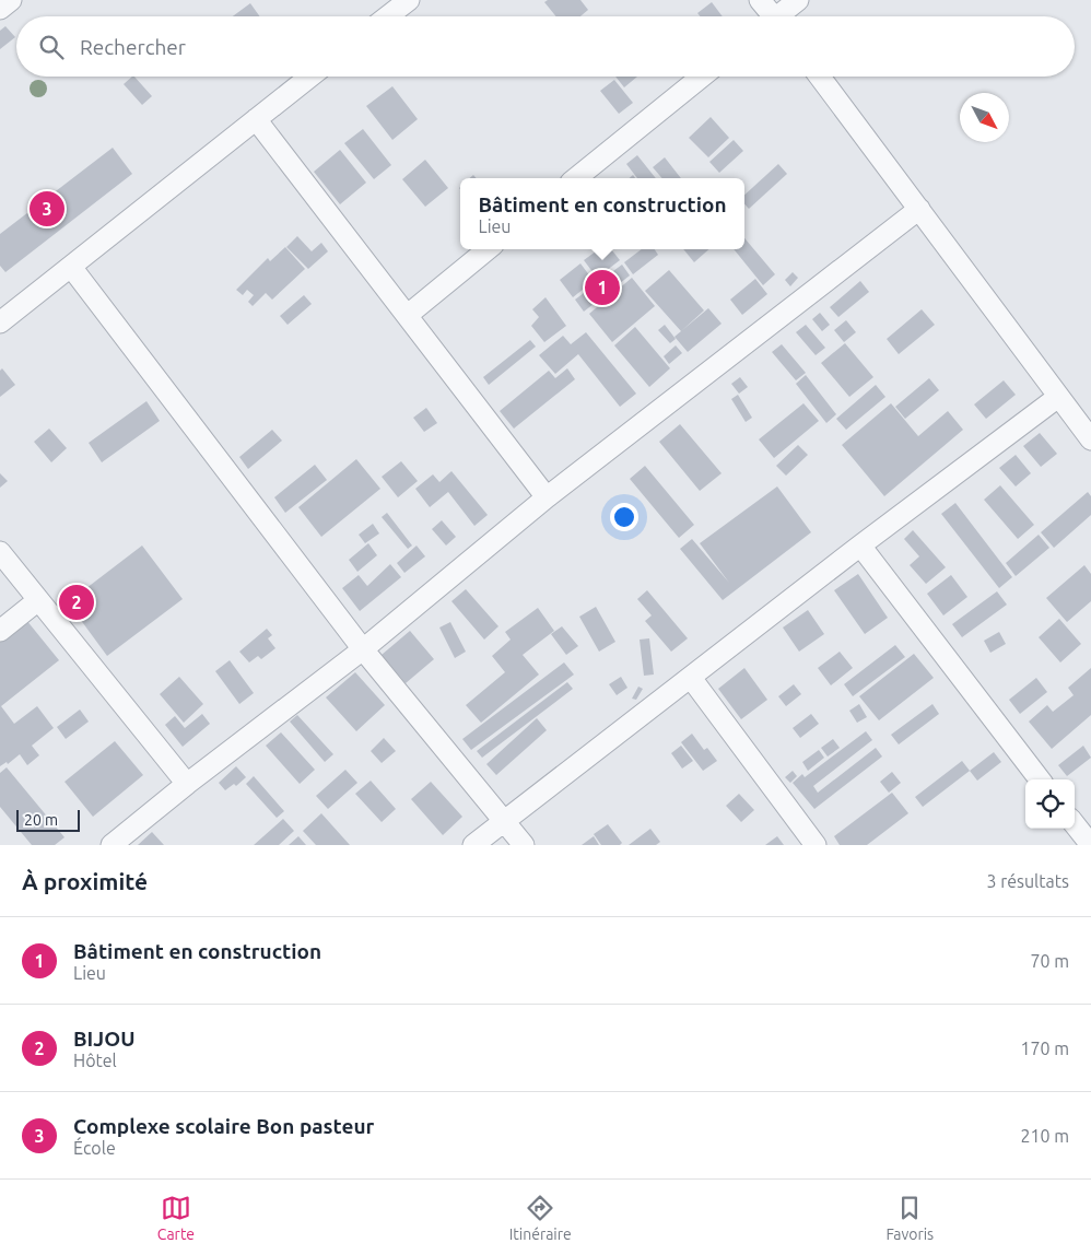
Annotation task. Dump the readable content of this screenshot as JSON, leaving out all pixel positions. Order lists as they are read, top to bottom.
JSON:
{
  "scale_bar": "20 m",
  "north": "bottom right",
  "page": {
    "search": "Rechercher",
    "popup": ["Bâtiment en construction", "Lieu"],
    "pins": ["3", "1", "2"],
    "scale": "20 m",
    "heading": ["À proximité", "3 résultats"],
    "list": [
      {
        "mark": "1",
        "name": "Bâtiment en construction",
        "note": "Lieu",
        "value": "70 m"
      },
      {
        "mark": "2",
        "name": "BIJOU",
        "note": "Hôtel",
        "value": "170 m"
      },
      {
        "mark": "3",
        "name": "Complexe scolaire Bon pasteur",
        "note": "École",
        "value": "210 m"
      }
    ],
    "nav": ["Carte", "Itinéraire", "Favoris"]
  }
}
